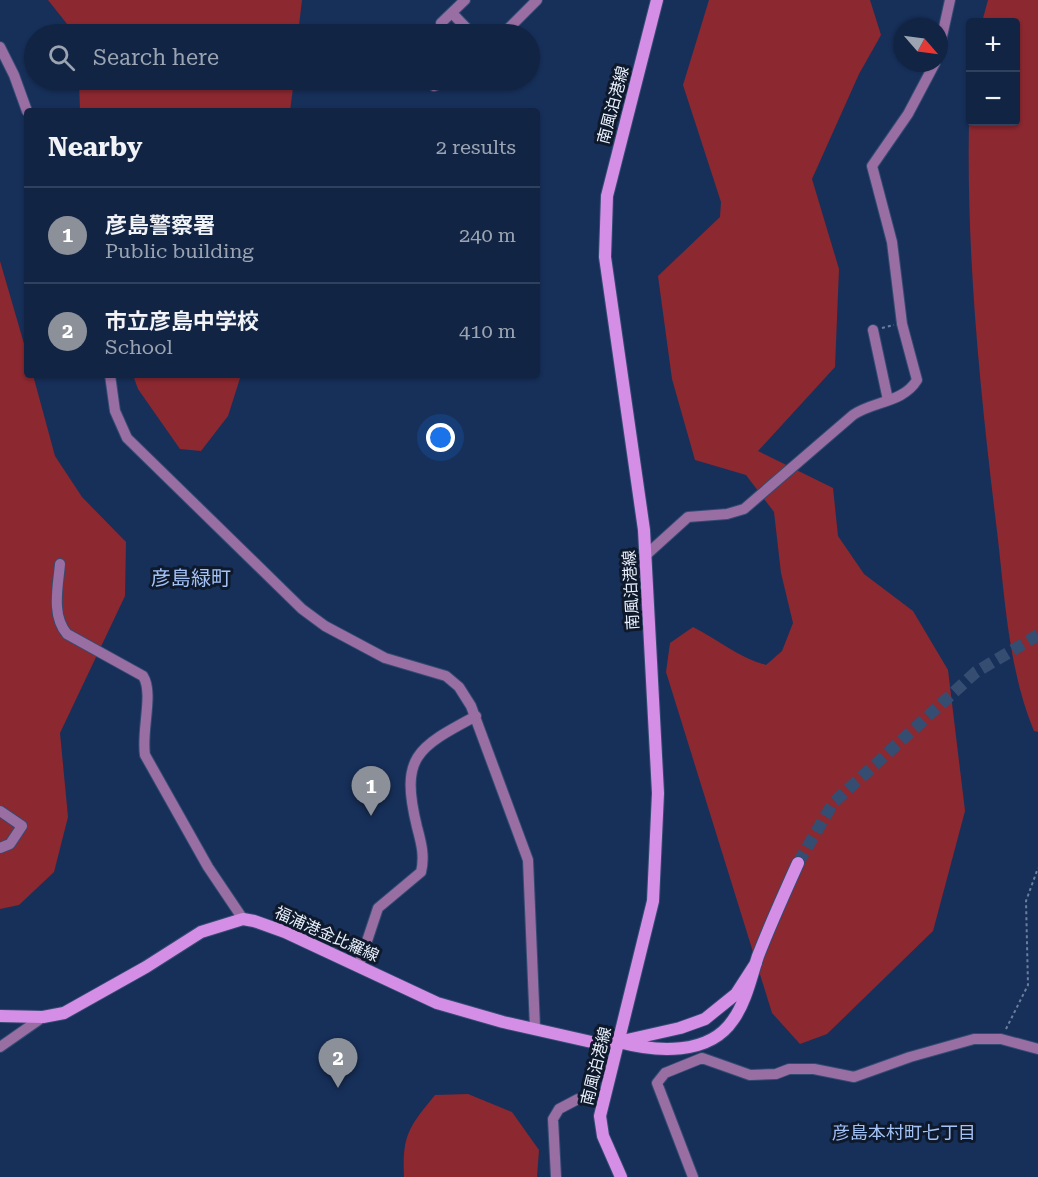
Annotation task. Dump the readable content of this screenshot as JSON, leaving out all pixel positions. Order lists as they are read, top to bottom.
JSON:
{
  "streets": {
    "main road": ["南風泊港線", "福浦港金比羅線"]
  },
  "crossings": [
    ["南風泊港線", "福浦港金比羅線"]
  ],
  "districts": ["彦島緑町", "彦島本村町七丁目"],
  "north": "bottom right",
  "page": {
    "map_buttons": ["+", "−"],
    "search": "Search here",
    "heading": ["Nearby", "2 results"],
    "list": [
      {
        "mark": "1",
        "name": "彦島警察署",
        "note": "Public building",
        "value": "240 m"
      },
      {
        "mark": "2",
        "name": "市立彦島中学校",
        "note": "School",
        "value": "410 m"
      }
    ],
    "pins": ["1", "2"]
  }
}
